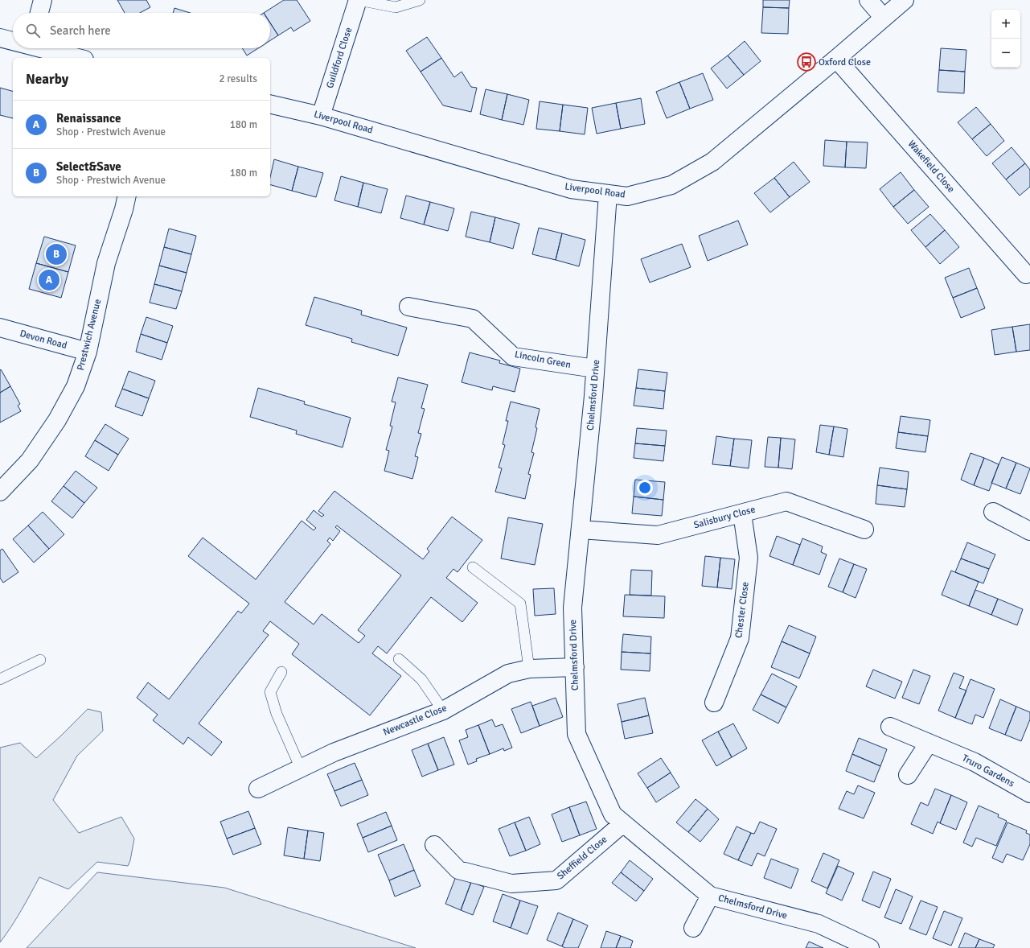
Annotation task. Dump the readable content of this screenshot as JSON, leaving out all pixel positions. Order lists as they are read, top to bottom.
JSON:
{
  "streets": {
    "street": [
      "Guildford Close",
      "Liverpool Road",
      "Wakefield Close",
      "Prestwich Avenue",
      "Devon Road",
      "Lincoln Green",
      "Chelmsford Drive",
      "Salisbury Close",
      "Chester Close",
      "Newcastle Close",
      "Truro Gardens",
      "Sheffield Close"
    ]
  },
  "crossings": [
    ["Guildford Close", "Liverpool Road"],
    ["Liverpool Road", "Wakefield Close"],
    ["Liverpool Road", "Chelmsford Drive"],
    ["Prestwich Avenue", "Devon Road"],
    ["Lincoln Green", "Chelmsford Drive"],
    ["Chelmsford Drive", "Salisbury Close"],
    ["Chelmsford Drive", "Newcastle Close"],
    ["Chelmsford Drive", "Sheffield Close"],
    ["Salisbury Close", "Chester Close"]
  ],
  "places": {
    "bus stop": ["Oxford Close"]
  },
  "page": {
    "map_buttons": ["+", "−"],
    "search": "Search here",
    "heading": ["Nearby", "2 results"],
    "list": [
      {
        "mark": "A",
        "name": "Renaissance",
        "note": "Shop · Prestwich Avenue",
        "value": "180 m"
      },
      {
        "mark": "B",
        "name": "Select&Save",
        "note": "Shop · Prestwich Avenue",
        "value": "180 m"
      }
    ],
    "pins": ["B", "A"]
  }
}
